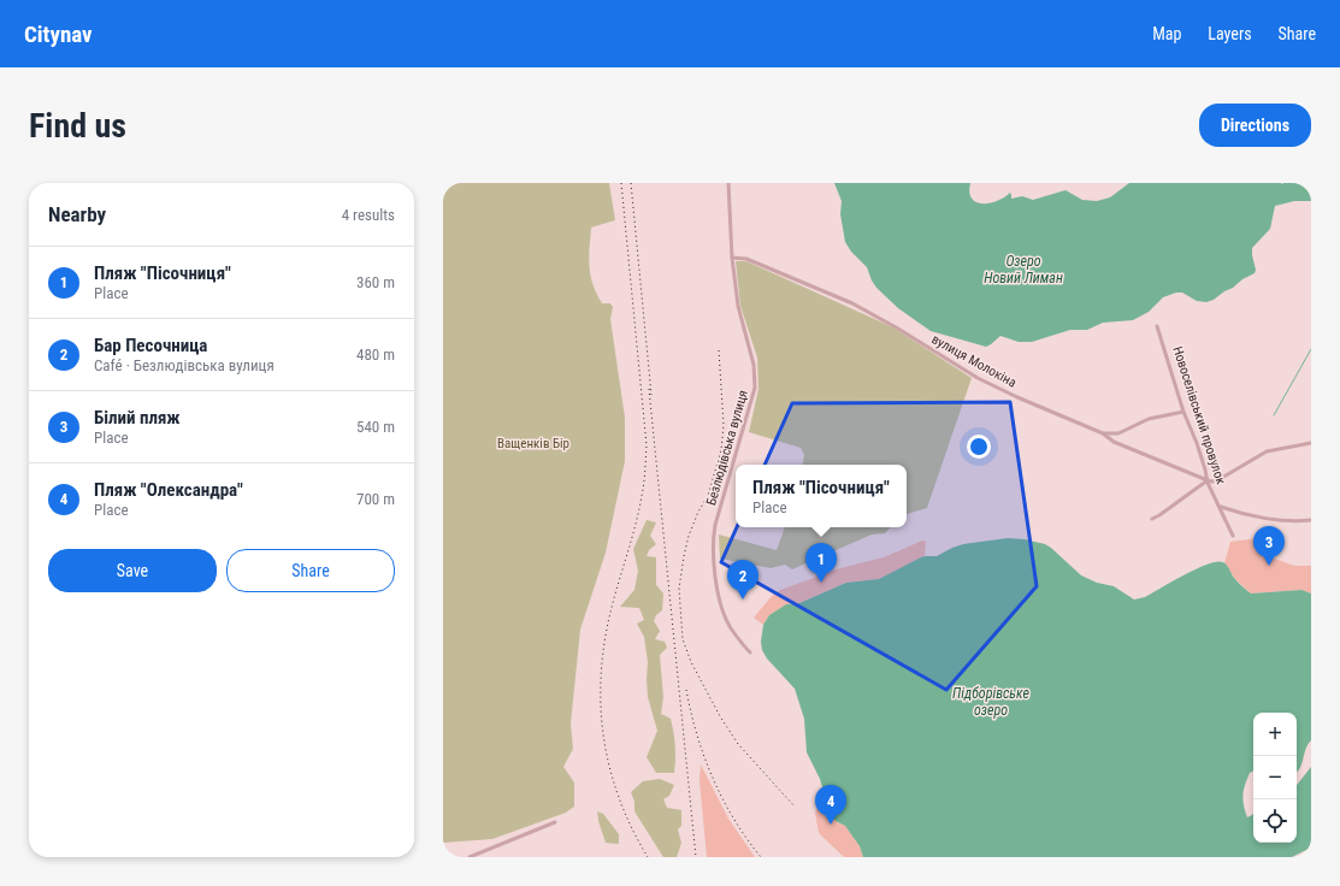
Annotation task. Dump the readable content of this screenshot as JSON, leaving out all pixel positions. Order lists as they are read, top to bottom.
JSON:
{
  "streets": {
    "street": ["вулиця Молокіна", "Новоселівський провулок", "Безлюдівська вулиця"]
  },
  "crossings": [
    ["вулиця Молокіна", "Новоселівський провулок"],
    ["вулиця Молокіна", "Безлюдівська вулиця"]
  ],
  "water": ["Озеро Новий Лиман", "Підборівське озеро"],
  "parks": ["Ващенків Бір"],
  "page": {
    "header": "Citynav",
    "nav": ["Map", "Layers", "Share"],
    "buttons": [
      "Directions",
      ["Save", "Share"]
    ],
    "title": "Find us",
    "heading": ["Nearby", "4 results"],
    "list": [
      {
        "mark": "1",
        "name": "Пляж \"Пісочниця\"",
        "note": "Place",
        "value": "360 m"
      },
      {
        "mark": "2",
        "name": "Бар Песочница",
        "note": "Café · Безлюдівська вулиця",
        "value": "480 m"
      },
      {
        "mark": "3",
        "name": "Білий пляж",
        "note": "Place",
        "value": "540 m"
      },
      {
        "mark": "4",
        "name": "Пляж \"Олександра\"",
        "note": "Place",
        "value": "700 m"
      }
    ],
    "popup": ["Пляж \"Пісочниця\"", "Place"],
    "pins": [
      "3",
      "1",
      "2",
      "4"
    ],
    "map_buttons": ["+", "−"]
  }
}
